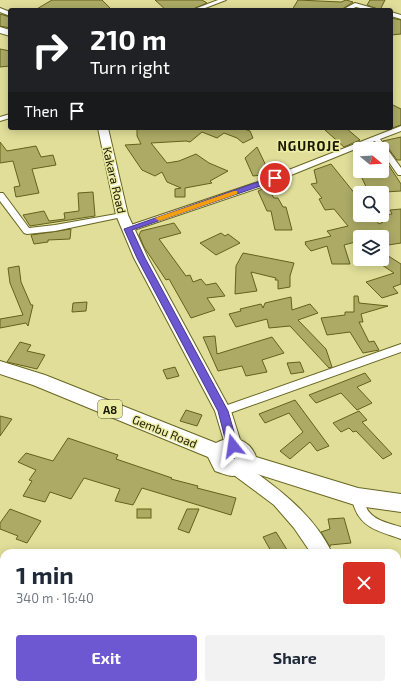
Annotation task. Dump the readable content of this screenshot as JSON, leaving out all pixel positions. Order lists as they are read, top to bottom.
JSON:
{
  "streets": {
    "main road": ["A8", "Gembu Road"],
    "street": ["Kakara Road"]
  },
  "crossings": [
    ["Kakara Road", "Gembu Road"]
  ],
  "districts": ["NGUROJE"],
  "north": "right",
  "page": {
    "turn": ["210 m", "Turn right"],
    "then": "Then",
    "heading": ["1 min", "340 m · 16:40"],
    "buttons": ["Exit", "Share"]
  }
}
